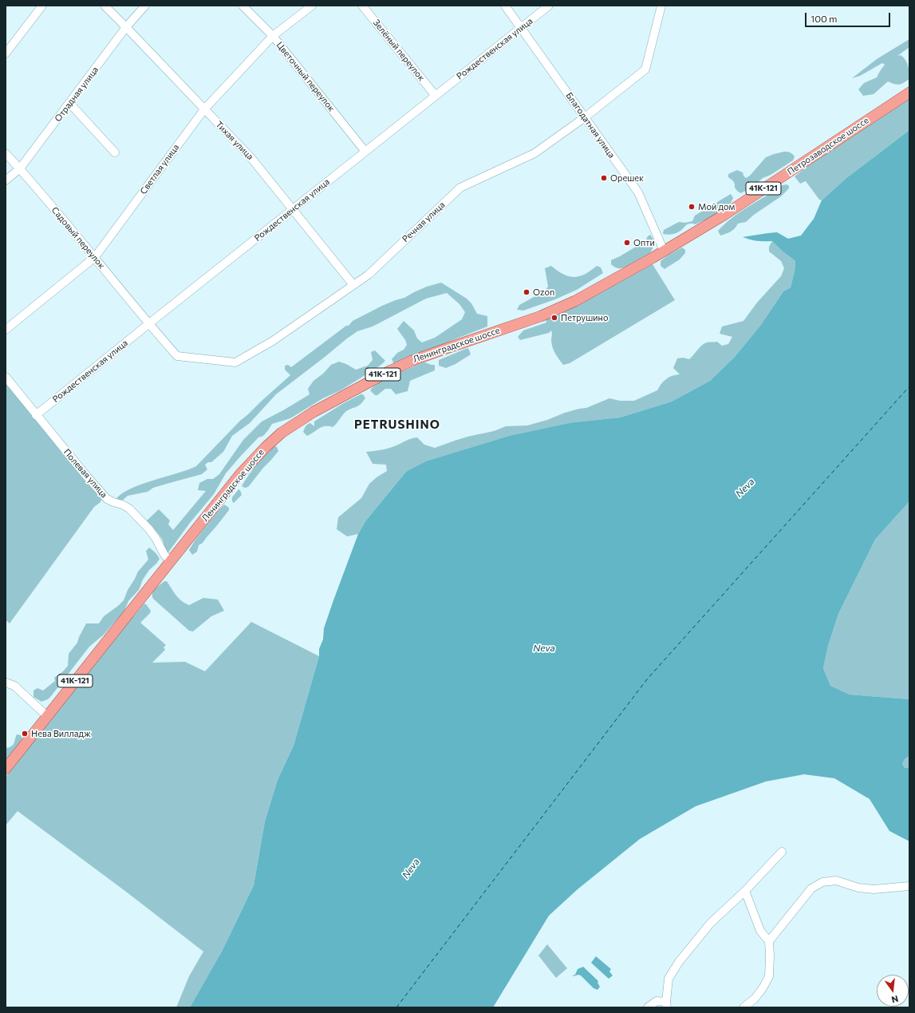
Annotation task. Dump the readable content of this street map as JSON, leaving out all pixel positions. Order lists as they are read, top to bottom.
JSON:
{
  "streets": {
    "main road": ["Петрозаводское шоссе", "41К-121", "Ленинградское шоссе"],
    "street": [
      "Рождественская улица",
      "Зелёный переулок",
      "Цветочный переулок",
      "Отрадная улица",
      "Благодатная улица",
      "Тихая улица",
      "Светлая улица",
      "Речная улица",
      "Садовый переулок",
      "Полевая улица"
    ]
  },
  "crossings": [
    ["Рождественская улица", "Зелёный переулок"],
    ["Рождественская улица", "Цветочный переулок"],
    ["Рождественская улица", "Благодатная улица"],
    ["Рождественская улица", "Тихая улица"],
    ["Рождественская улица", "Речная улица"],
    ["Рождественская улица", "Садовый переулок"],
    ["Рождественская улица", "Полевая улица"],
    ["Цветочный переулок", "Светлая улица"],
    ["Отрадная улица", "Тихая улица"],
    ["Отрадная улица", "Садовый переулок"],
    ["Благодатная улица", "Речная улица"],
    ["Благодатная улица", "Ленинградское шоссе"],
    ["Тихая улица", "Светлая улица"],
    ["Тихая улица", "Речная улица"],
    ["Петрозаводское шоссе", "Ленинградское шоссе"],
    ["Светлая улица", "Садовый переулок"],
    ["Речная улица", "Садовый переулок"],
    ["Ленинградское шоссе", "Полевая улица"]
  ],
  "districts": ["PETRUSHINO"],
  "water": ["Neva"],
  "places": [
    "Орешек",
    "Мой дом",
    "Опти",
    "Ozon",
    "Петрушино",
    "Нева Вилладж"
  ],
  "scale_bar": "100 m",
  "north": "bottom"
}
